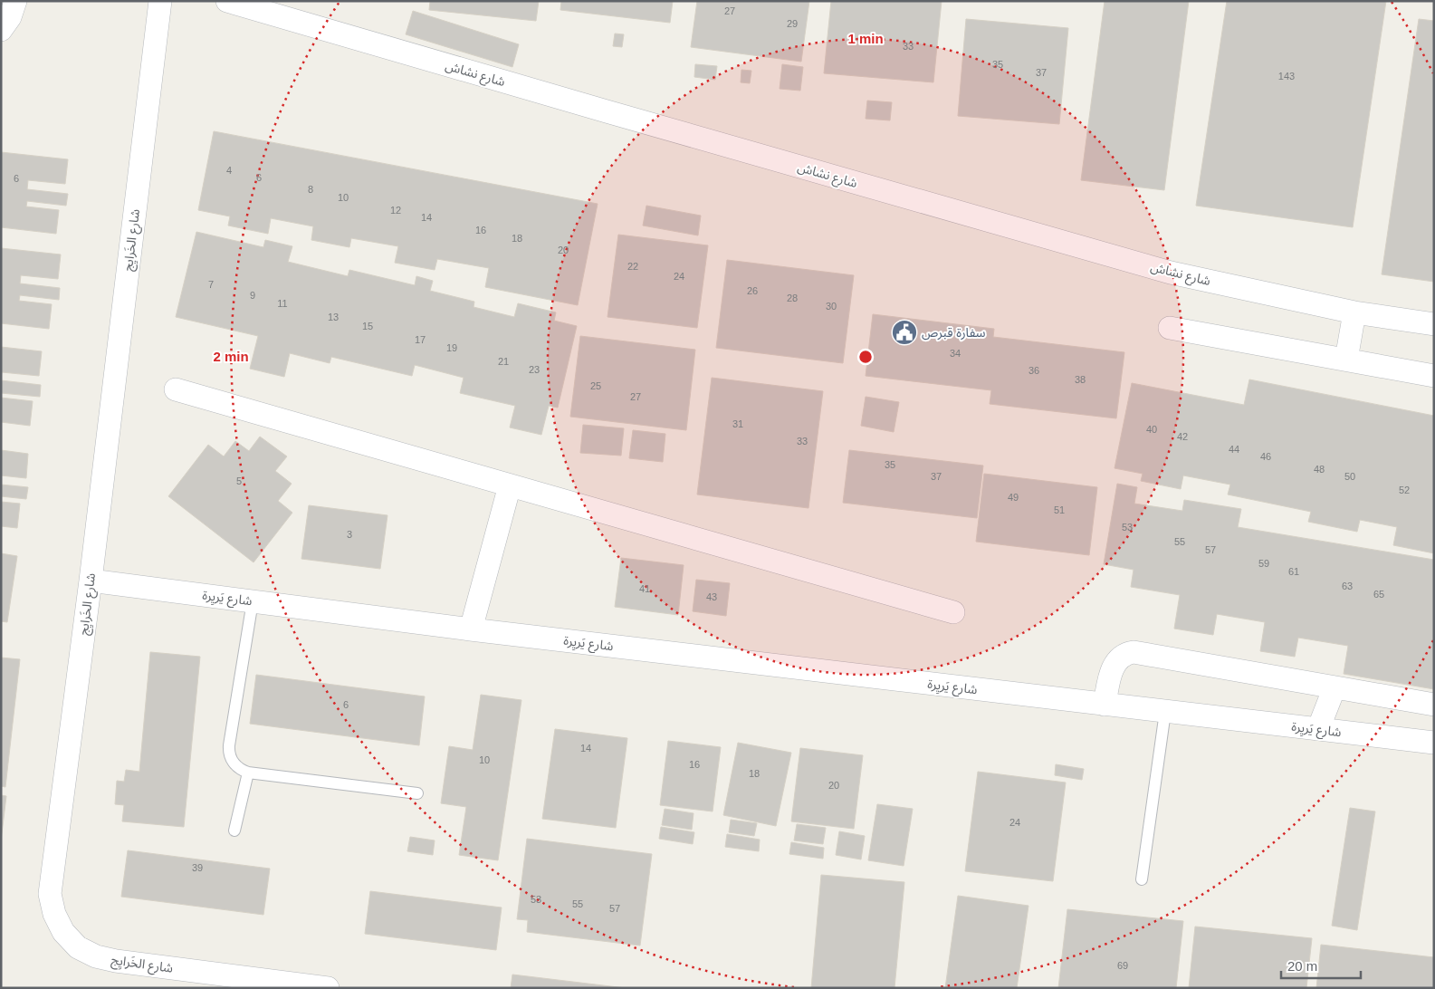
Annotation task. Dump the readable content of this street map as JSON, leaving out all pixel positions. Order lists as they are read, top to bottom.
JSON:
{
  "streets": {
    "street": ["شارع نشاش", "شارع الخَرايِج", "شارع يَريِرة"]
  },
  "crossings": [
    ["شارع الخَرايِج", "شارع يَريِرة"]
  ],
  "places": {
    "public building": ["سفارة قبرص"]
  },
  "house_numbers": [
    "27",
    "29",
    "33",
    "35",
    "37",
    "143",
    "4",
    "6",
    "6",
    "8",
    "10",
    "12",
    "14",
    "16",
    "18",
    "20",
    "22",
    "24",
    "7",
    "26",
    "9",
    "28",
    "11",
    "30",
    "13",
    "15",
    "17",
    "19",
    "34",
    "21",
    "23",
    "36",
    "38",
    "25",
    "27",
    "31",
    "40",
    "42",
    "33",
    "44",
    "46",
    "35",
    "48",
    "37",
    "50",
    "5",
    "52",
    "49",
    "51",
    "53",
    "3",
    "55",
    "57",
    "59",
    "61",
    "63",
    "41",
    "65",
    "43",
    "6",
    "14",
    "10",
    "16",
    "18",
    "20",
    "24",
    "39",
    "53",
    "55",
    "57",
    "69"
  ],
  "scale_bar": "20 m",
  "rings": ["1 min", "2 min"]
}
